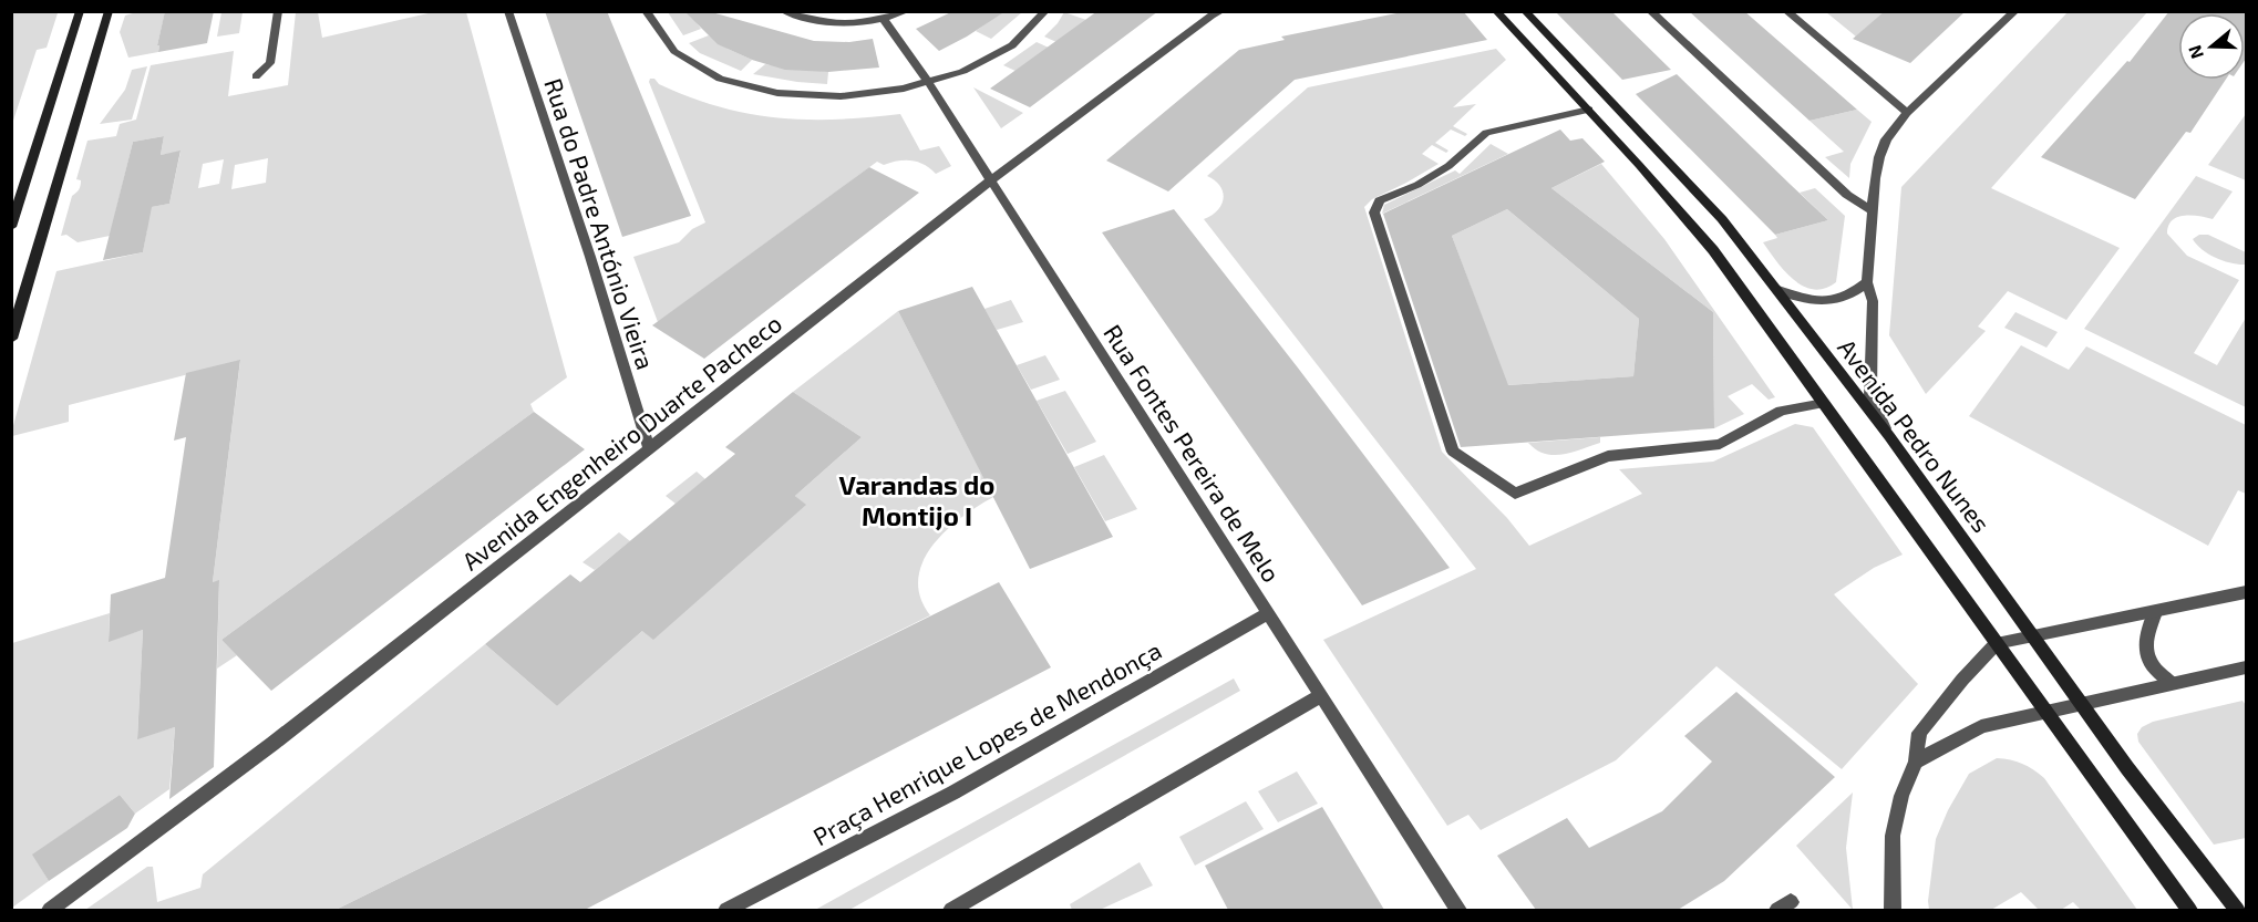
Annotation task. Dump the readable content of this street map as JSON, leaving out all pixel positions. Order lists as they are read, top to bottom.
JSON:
{
  "streets": {
    "street": [
      "Rua do Padre António Vieira",
      "Avenida Pedro Nunes",
      "Avenida Engenheiro Duarte Pacheco",
      "Rua Fontes Pereira de Melo",
      "Praça Henrique Lopes de Mendonça"
    ]
  },
  "crossings": [
    ["Rua do Padre António Vieira", "Avenida Engenheiro Duarte Pacheco"],
    ["Avenida Engenheiro Duarte Pacheco", "Rua Fontes Pereira de Melo"],
    ["Rua Fontes Pereira de Melo", "Praça Henrique Lopes de Mendonça"]
  ],
  "districts": ["Varandas do Montijo I"],
  "north": "left"
}
